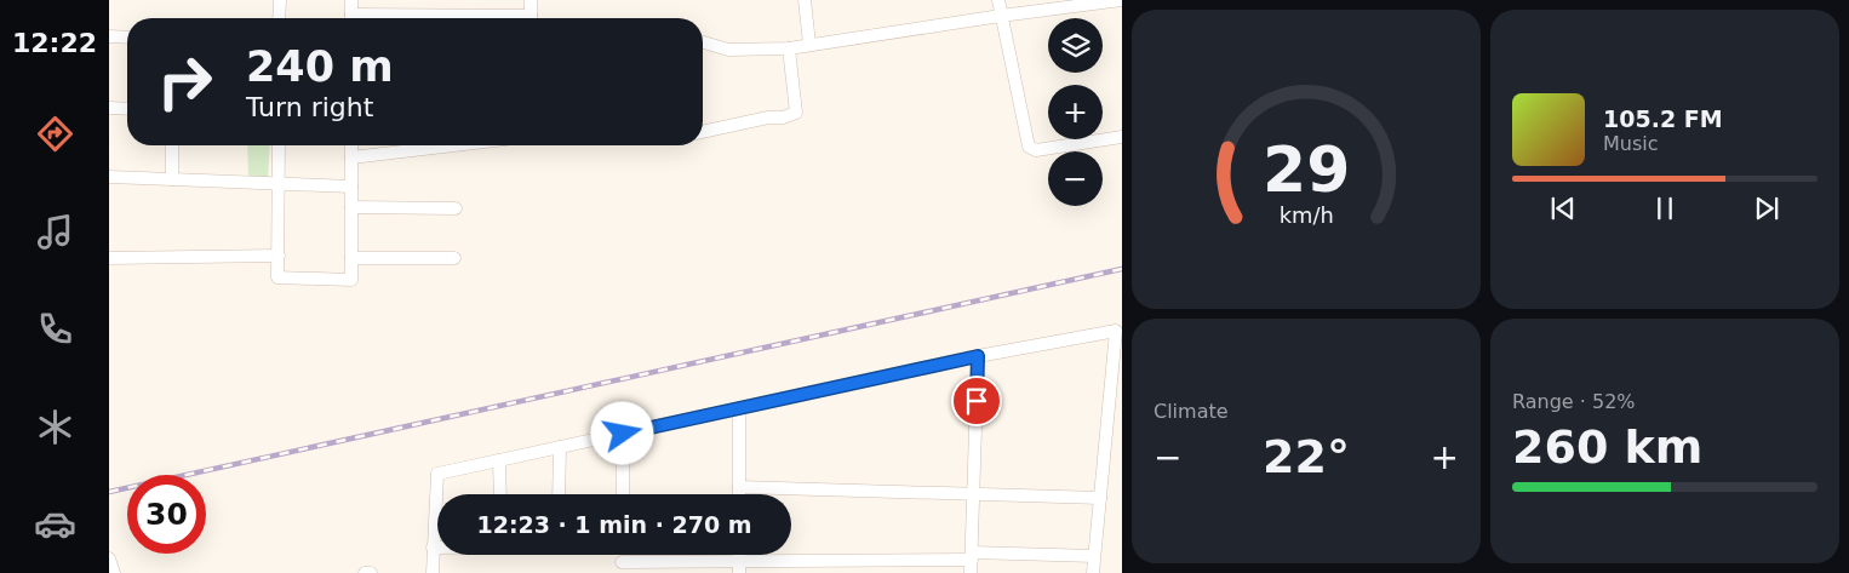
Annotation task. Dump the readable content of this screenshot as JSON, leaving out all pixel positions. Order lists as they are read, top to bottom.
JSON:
{
  "page": {
    "tabs": "12:22",
    "map_buttons": ["+", "−"],
    "turn": ["240 m", "Turn right"],
    "song": ["105.2 FM", "Music"],
    "tile": [
      "Climate",
      ["Range · 52%", "260 km"]
    ],
    "heat": ["−", "22°", "+"],
    "limit": "30",
    "trip": "12:23 · 1 min · 270 m",
    "gauge": ["29", "km/h"]
  }
}
